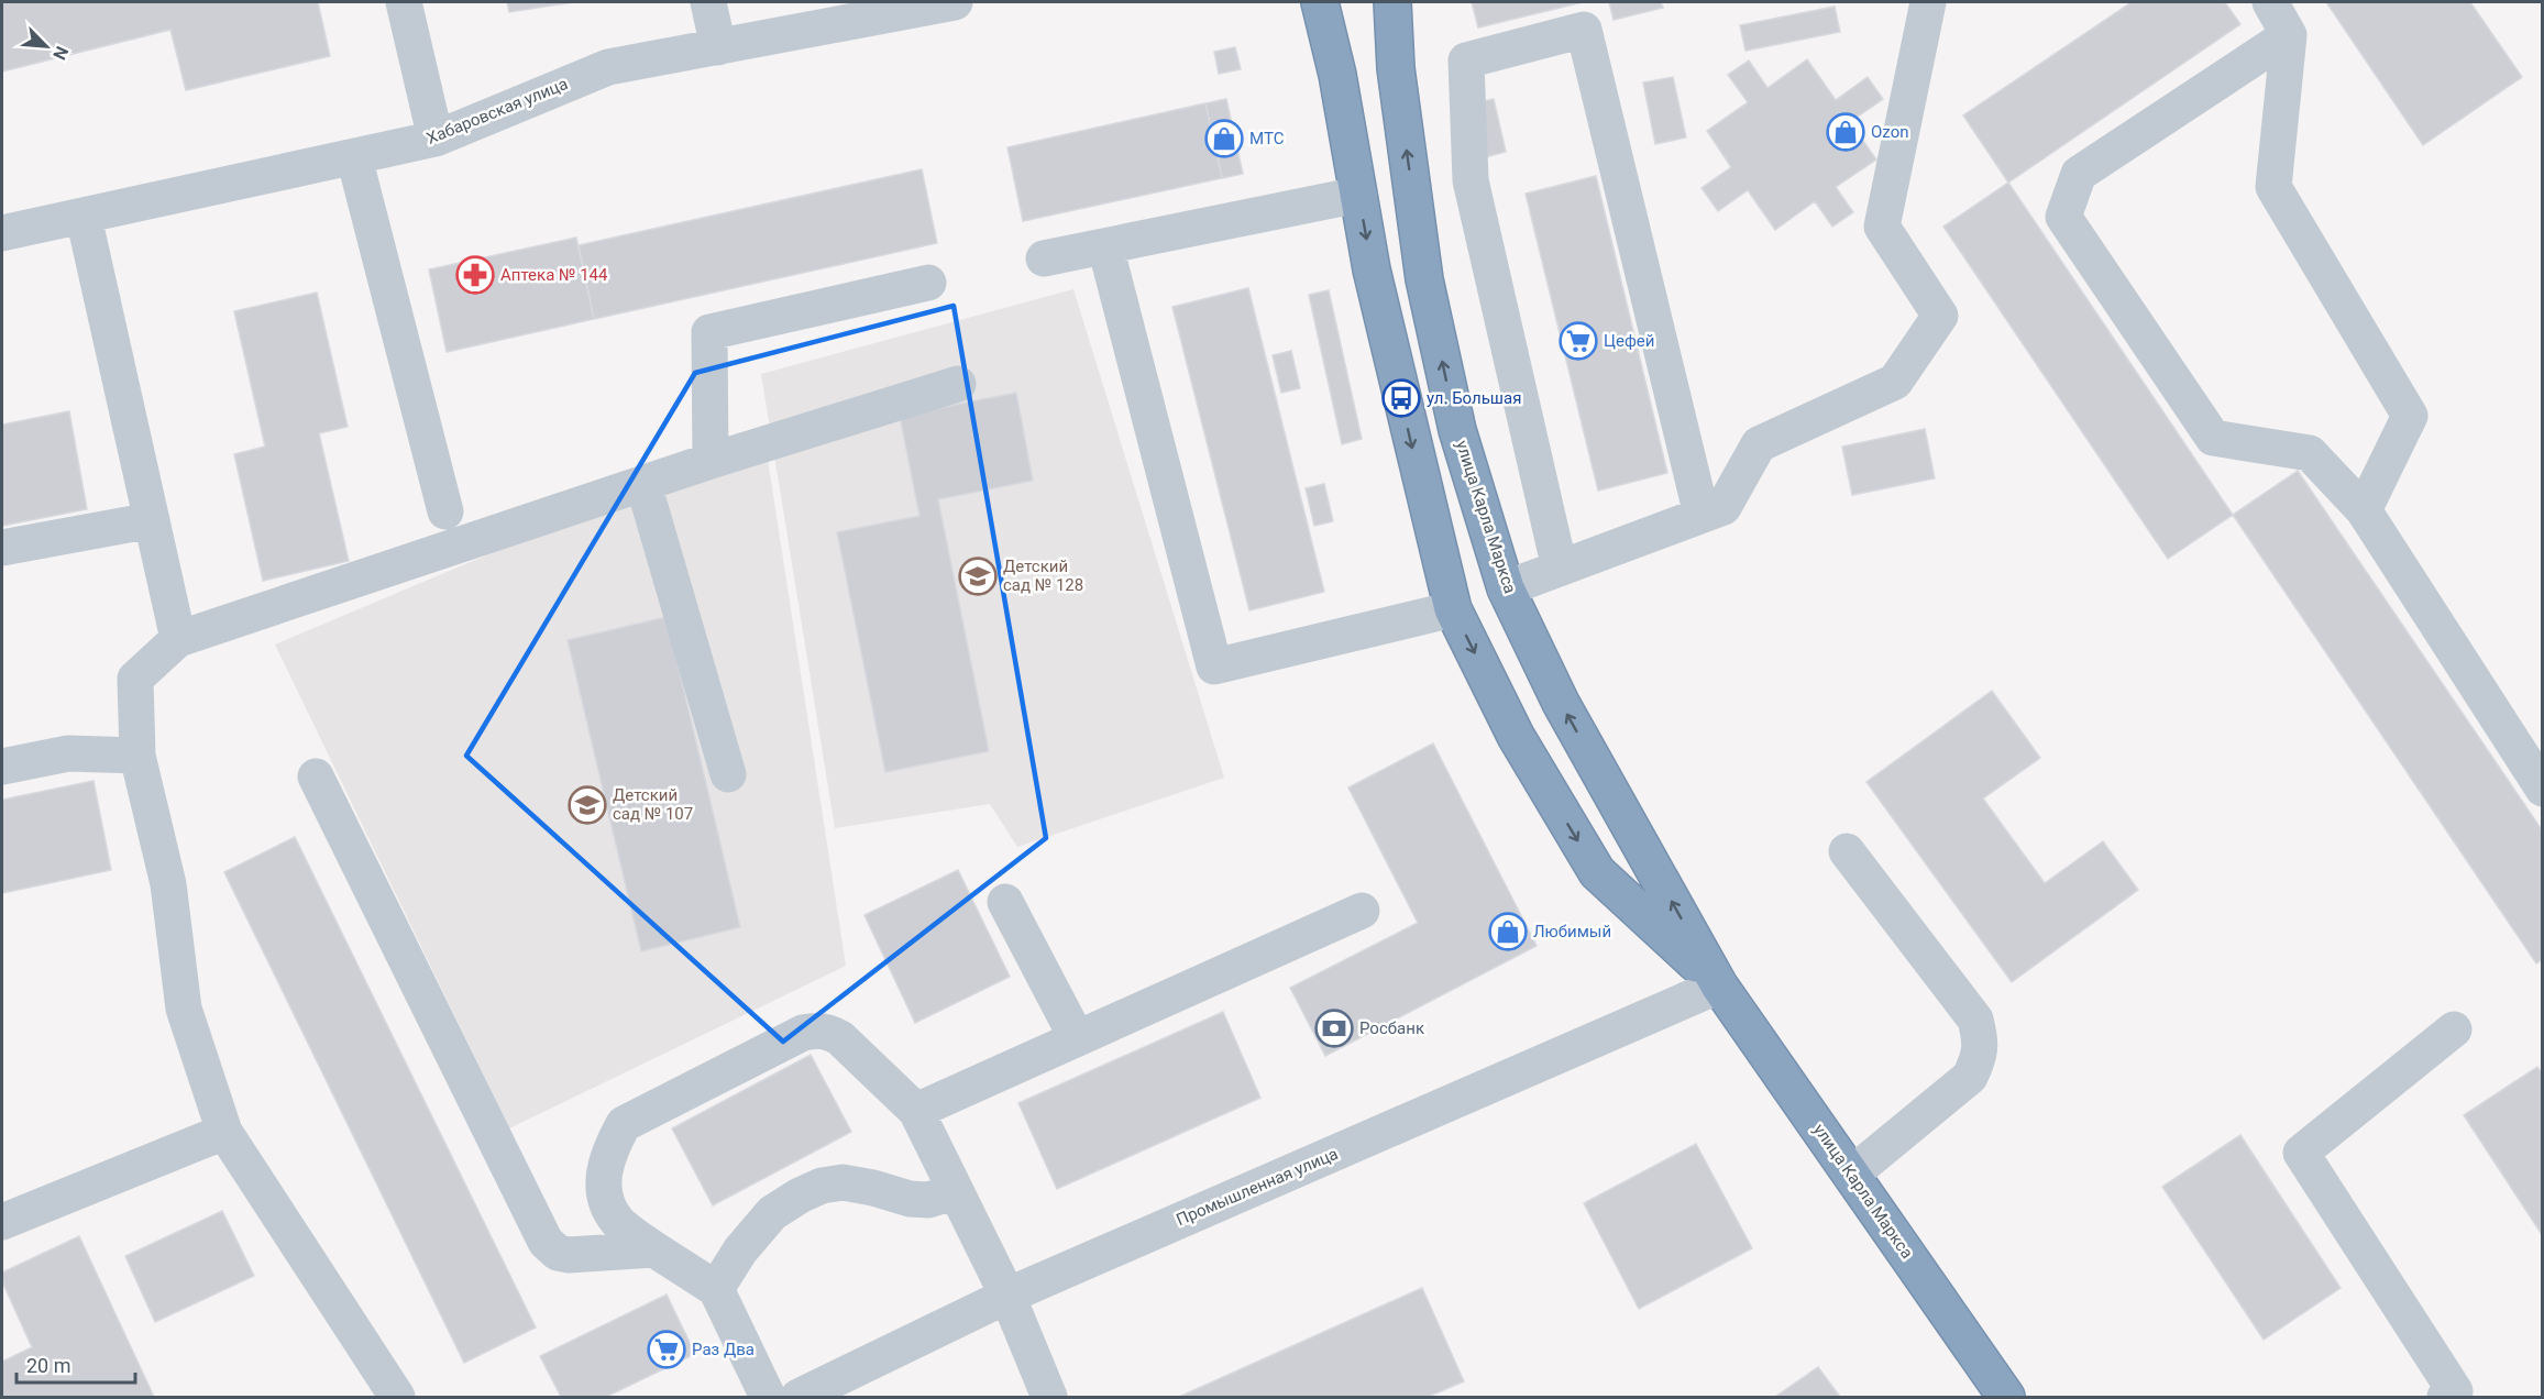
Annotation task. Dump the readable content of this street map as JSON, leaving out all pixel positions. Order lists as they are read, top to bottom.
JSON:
{
  "streets": {
    "highway": ["улица Карла Маркса"],
    "street": ["Хабаровская улица", "Промышленная улица"]
  },
  "crossings": [
    ["улица Карла Маркса", "Промышленная улица"]
  ],
  "places": {
    "shop": ["Ozon", "МТС", "Любимый"],
    "pharmacy": ["Аптека № 144"],
    "supermarket": ["Цефей", "Раз Два"],
    "bus stop": ["ул. Большая"],
    "school or university": ["Детский сад № 128", "Детский сад № 107"],
    "bank": ["Росбанк"]
  },
  "scale_bar": "20 m",
  "north": "bottom right"
}
